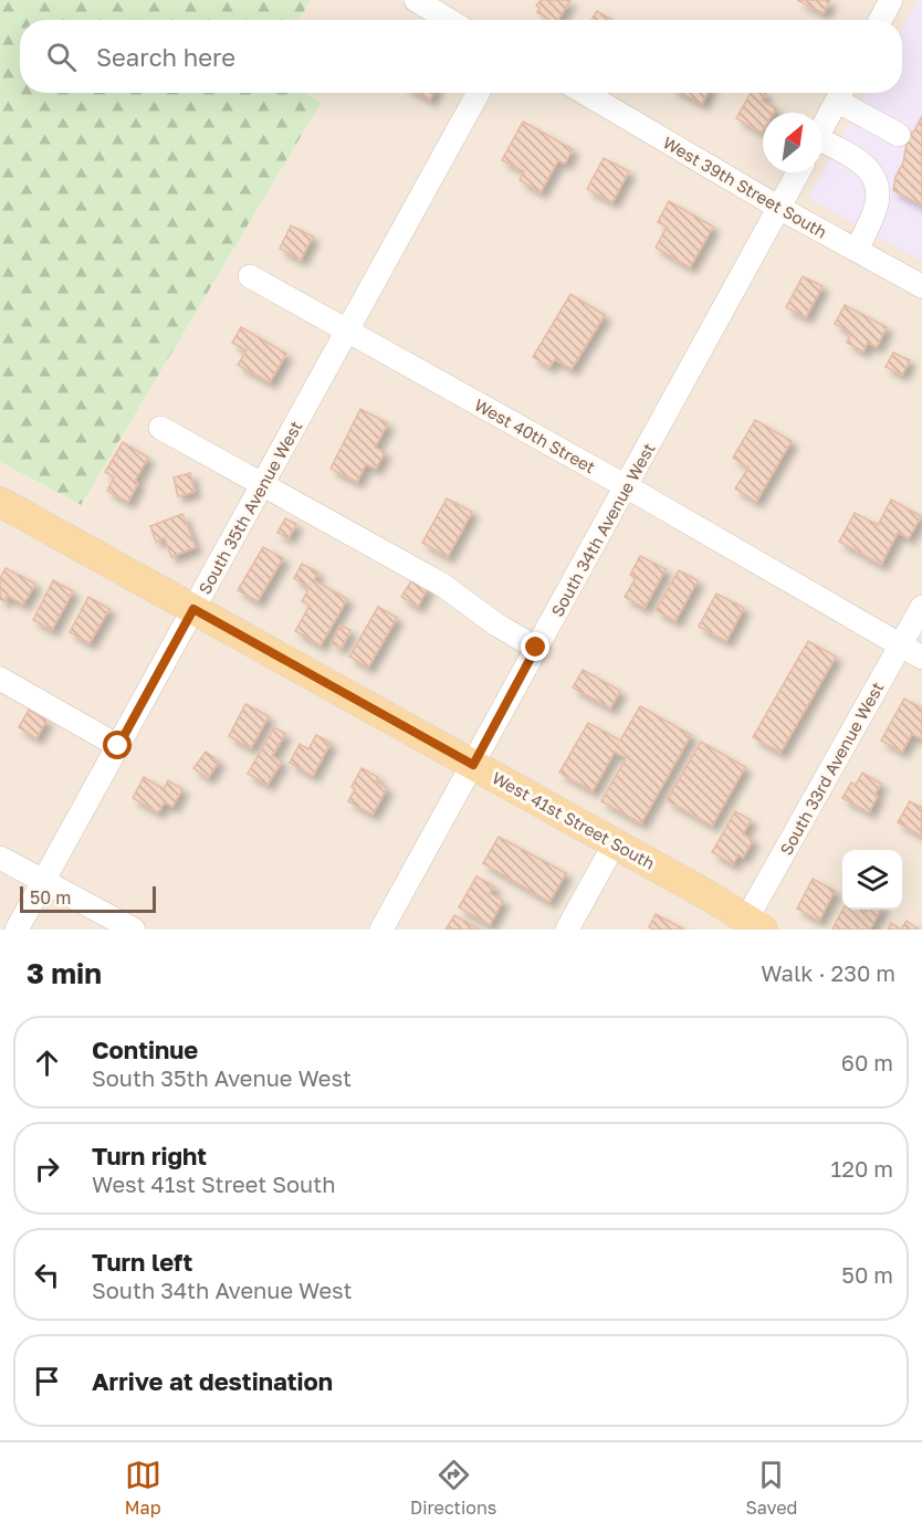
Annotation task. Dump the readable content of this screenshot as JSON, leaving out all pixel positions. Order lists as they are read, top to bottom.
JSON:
{
  "streets": {
    "main road": ["West 41st Street South"],
    "street": [
      "West 39th Street South",
      "West 40th Street",
      "South 35th Avenue West",
      "South 34th Avenue West",
      "South 33rd Avenue West"
    ]
  },
  "crossings": [
    ["West 39th Street South", "South 34th Avenue West"],
    ["West 40th Street", "South 35th Avenue West"],
    ["West 40th Street", "South 34th Avenue West"],
    ["West 40th Street", "South 33rd Avenue West"],
    ["South 35th Avenue West", "West 41st Street South"],
    ["South 34th Avenue West", "West 41st Street South"],
    ["South 33rd Avenue West", "West 41st Street South"]
  ],
  "scale_bar": "50 m",
  "north": "top right",
  "page": {
    "search": "Search here",
    "scale": "50 m",
    "heading": ["3 min", "Walk · 230 m"],
    "list": [
      ["Continue", "South 35th Avenue West", "60 m"],
      ["Turn right", "West 41st Street South", "120 m"],
      ["Turn left", "South 34th Avenue West", "50 m"],
      "Arrive at destination"
    ],
    "nav": ["Map", "Directions", "Saved"]
  }
}
